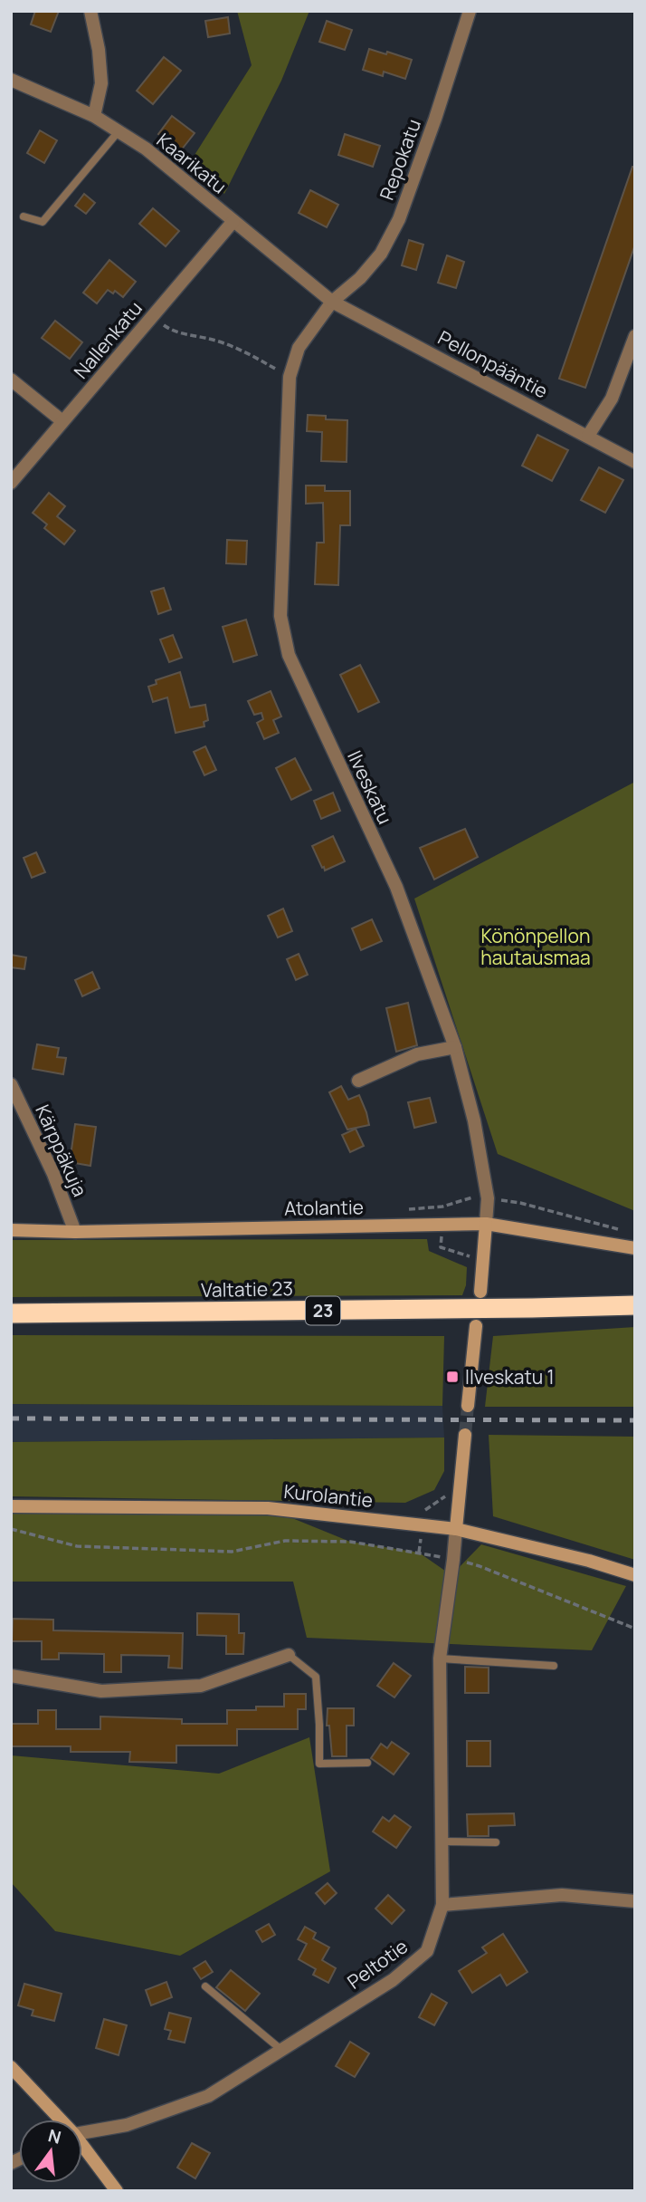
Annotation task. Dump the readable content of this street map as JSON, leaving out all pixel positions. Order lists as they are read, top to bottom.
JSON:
{
  "streets": {
    "highway": ["Valtatie 23", "23"],
    "street": [
      "Repokatu",
      "Kaarikatu",
      "Nallenkatu",
      "Pellonpääntie",
      "Ilveskatu",
      "Kärppäkuja",
      "Atolantie",
      "Kurolantie",
      "Peltotie"
    ]
  },
  "crossings": [
    ["Repokatu", "Kaarikatu"],
    ["Repokatu", "Pellonpääntie"],
    ["Repokatu", "Ilveskatu"],
    ["Kaarikatu", "Nallenkatu"],
    ["Kaarikatu", "Pellonpääntie"],
    ["Kaarikatu", "Ilveskatu"],
    ["Pellonpääntie", "Ilveskatu"],
    ["Ilveskatu", "Atolantie"],
    ["Kärppäkuja", "Atolantie"],
    ["Kurolantie", "Peltotie"]
  ],
  "parks": ["Könönpellon hautausmaa"],
  "places": {
    "transit": ["Ilveskatu 1"]
  },
  "north": "top"
}
